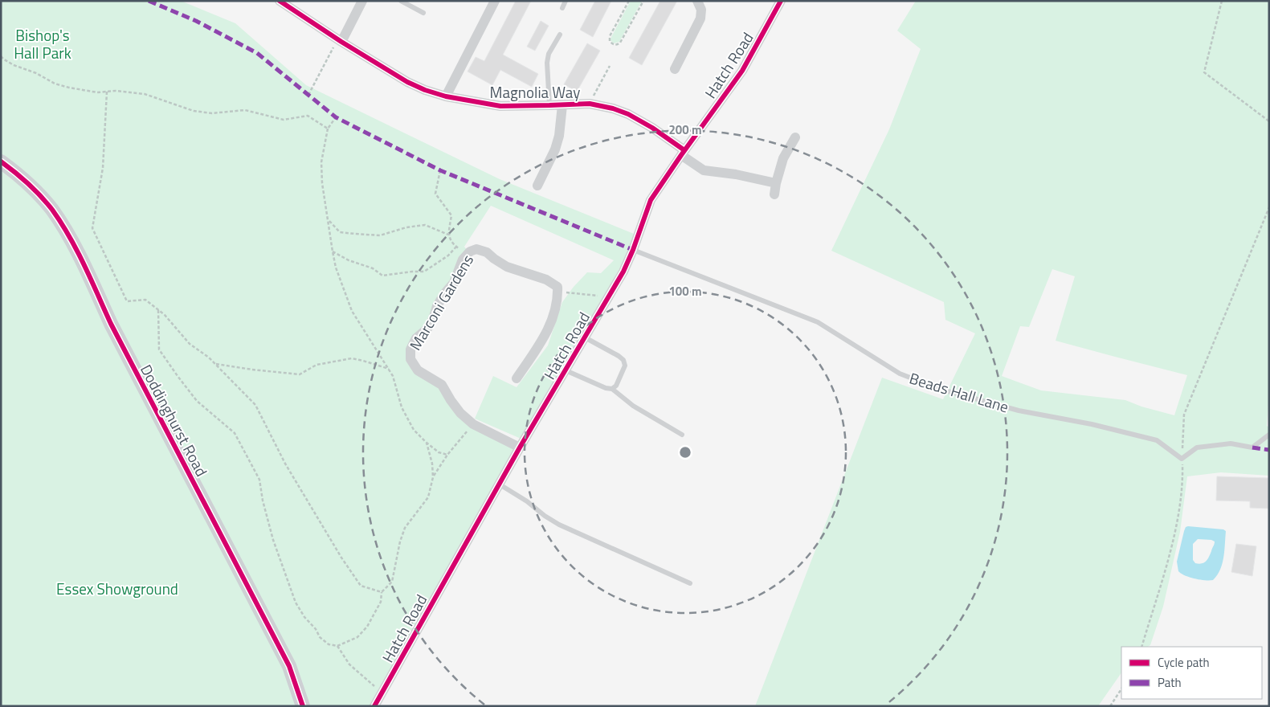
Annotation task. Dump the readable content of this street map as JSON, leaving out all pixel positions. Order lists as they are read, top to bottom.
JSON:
{
  "streets": {
    "street": [
      "Hatch Road",
      "Magnolia Way",
      "Marconi Gardens",
      "Doddinghurst Road"
    ],
    "lane": ["Beads Hall Lane"]
  },
  "crossings": [
    ["Hatch Road", "Magnolia Way"],
    ["Hatch Road", "Marconi Gardens"],
    ["Hatch Road", "Beads Hall Lane"]
  ],
  "parks": ["Bishop's Hall Park", "Essex Showground"],
  "legend": ["Cycle path", "Path"],
  "rings": ["200 m", "100 m"]
}
